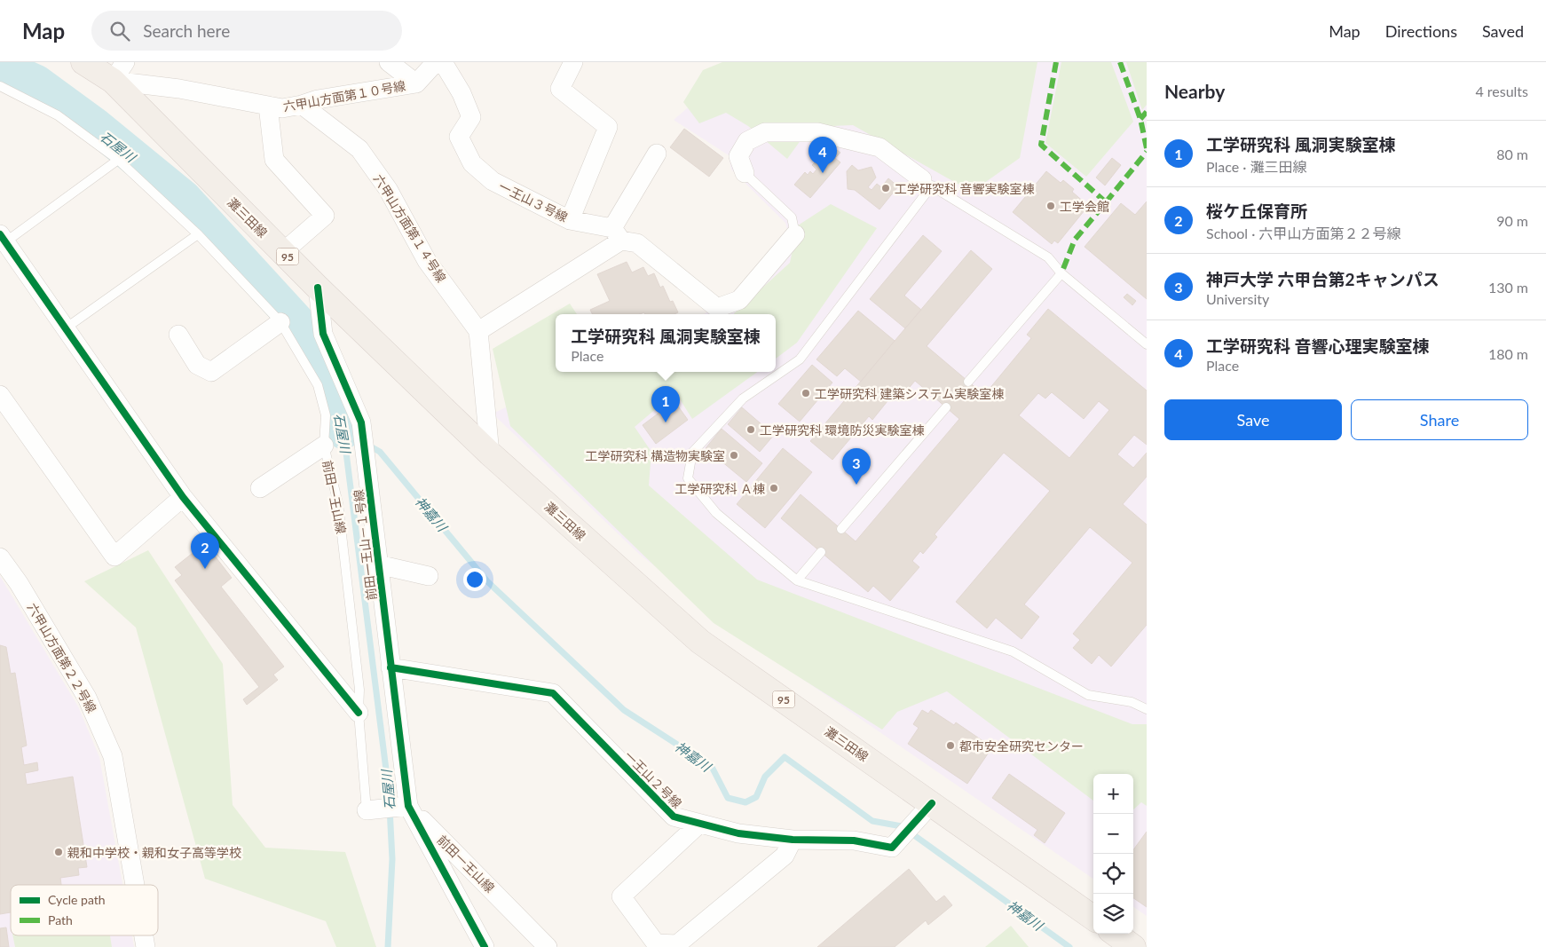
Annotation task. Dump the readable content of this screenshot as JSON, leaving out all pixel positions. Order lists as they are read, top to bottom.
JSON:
{
  "streets": {
    "main road": ["灘三田線", "95"],
    "street": [
      "六甲山方面第１０号線",
      "一王山３号線",
      "六甲山方面第１４号線",
      "前田一王山線",
      "前田一王山－１号線",
      "六甲山方面第２２号線",
      "一王山２号線"
    ]
  },
  "crossings": [
    ["六甲山方面第１０号線", "灘三田線"],
    ["六甲山方面第１０号線", "六甲山方面第１４号線"],
    ["灘三田線", "前田一王山－１号線"],
    ["灘三田線", "一王山２号線"],
    ["前田一王山線", "前田一王山－１号線"],
    ["前田一王山－１号線", "一王山２号線"]
  ],
  "water": ["石屋川", "神嘉川"],
  "places": [
    "工学研究科 音響実験室棟",
    "工学会館",
    "工学研究科 建築システム実験室棟",
    "工学研究科 環境防災実験室棟",
    "工学研究科 構造物実験室",
    "工学研究科 Ａ棟",
    "都市安全研究センター",
    "親和中学校・親和女子高等学校"
  ],
  "legend": ["Cycle path", "Path"],
  "page": {
    "header": "Map",
    "search": "Search here",
    "nav": ["Map", "Directions", "Saved"],
    "heading": ["Nearby", "4 results"],
    "list": [
      {
        "mark": "1",
        "name": "工学研究科 風洞実験室棟",
        "note": "Place · 灘三田線",
        "value": "80 m"
      },
      {
        "mark": "2",
        "name": "桜ケ丘保育所",
        "note": "School · 六甲山方面第２２号線",
        "value": "90 m"
      },
      {
        "mark": "3",
        "name": "神戸大学 六甲台第2キャンパス",
        "note": "University",
        "value": "130 m"
      },
      {
        "mark": "4",
        "name": "工学研究科 音響心理実験室棟",
        "note": "Place",
        "value": "180 m"
      }
    ],
    "pins": [
      "4",
      "1",
      "3",
      "2"
    ],
    "popup": ["工学研究科 風洞実験室棟", "Place"],
    "buttons": ["Save", "Share"],
    "map_buttons": ["+", "−"]
  }
}
